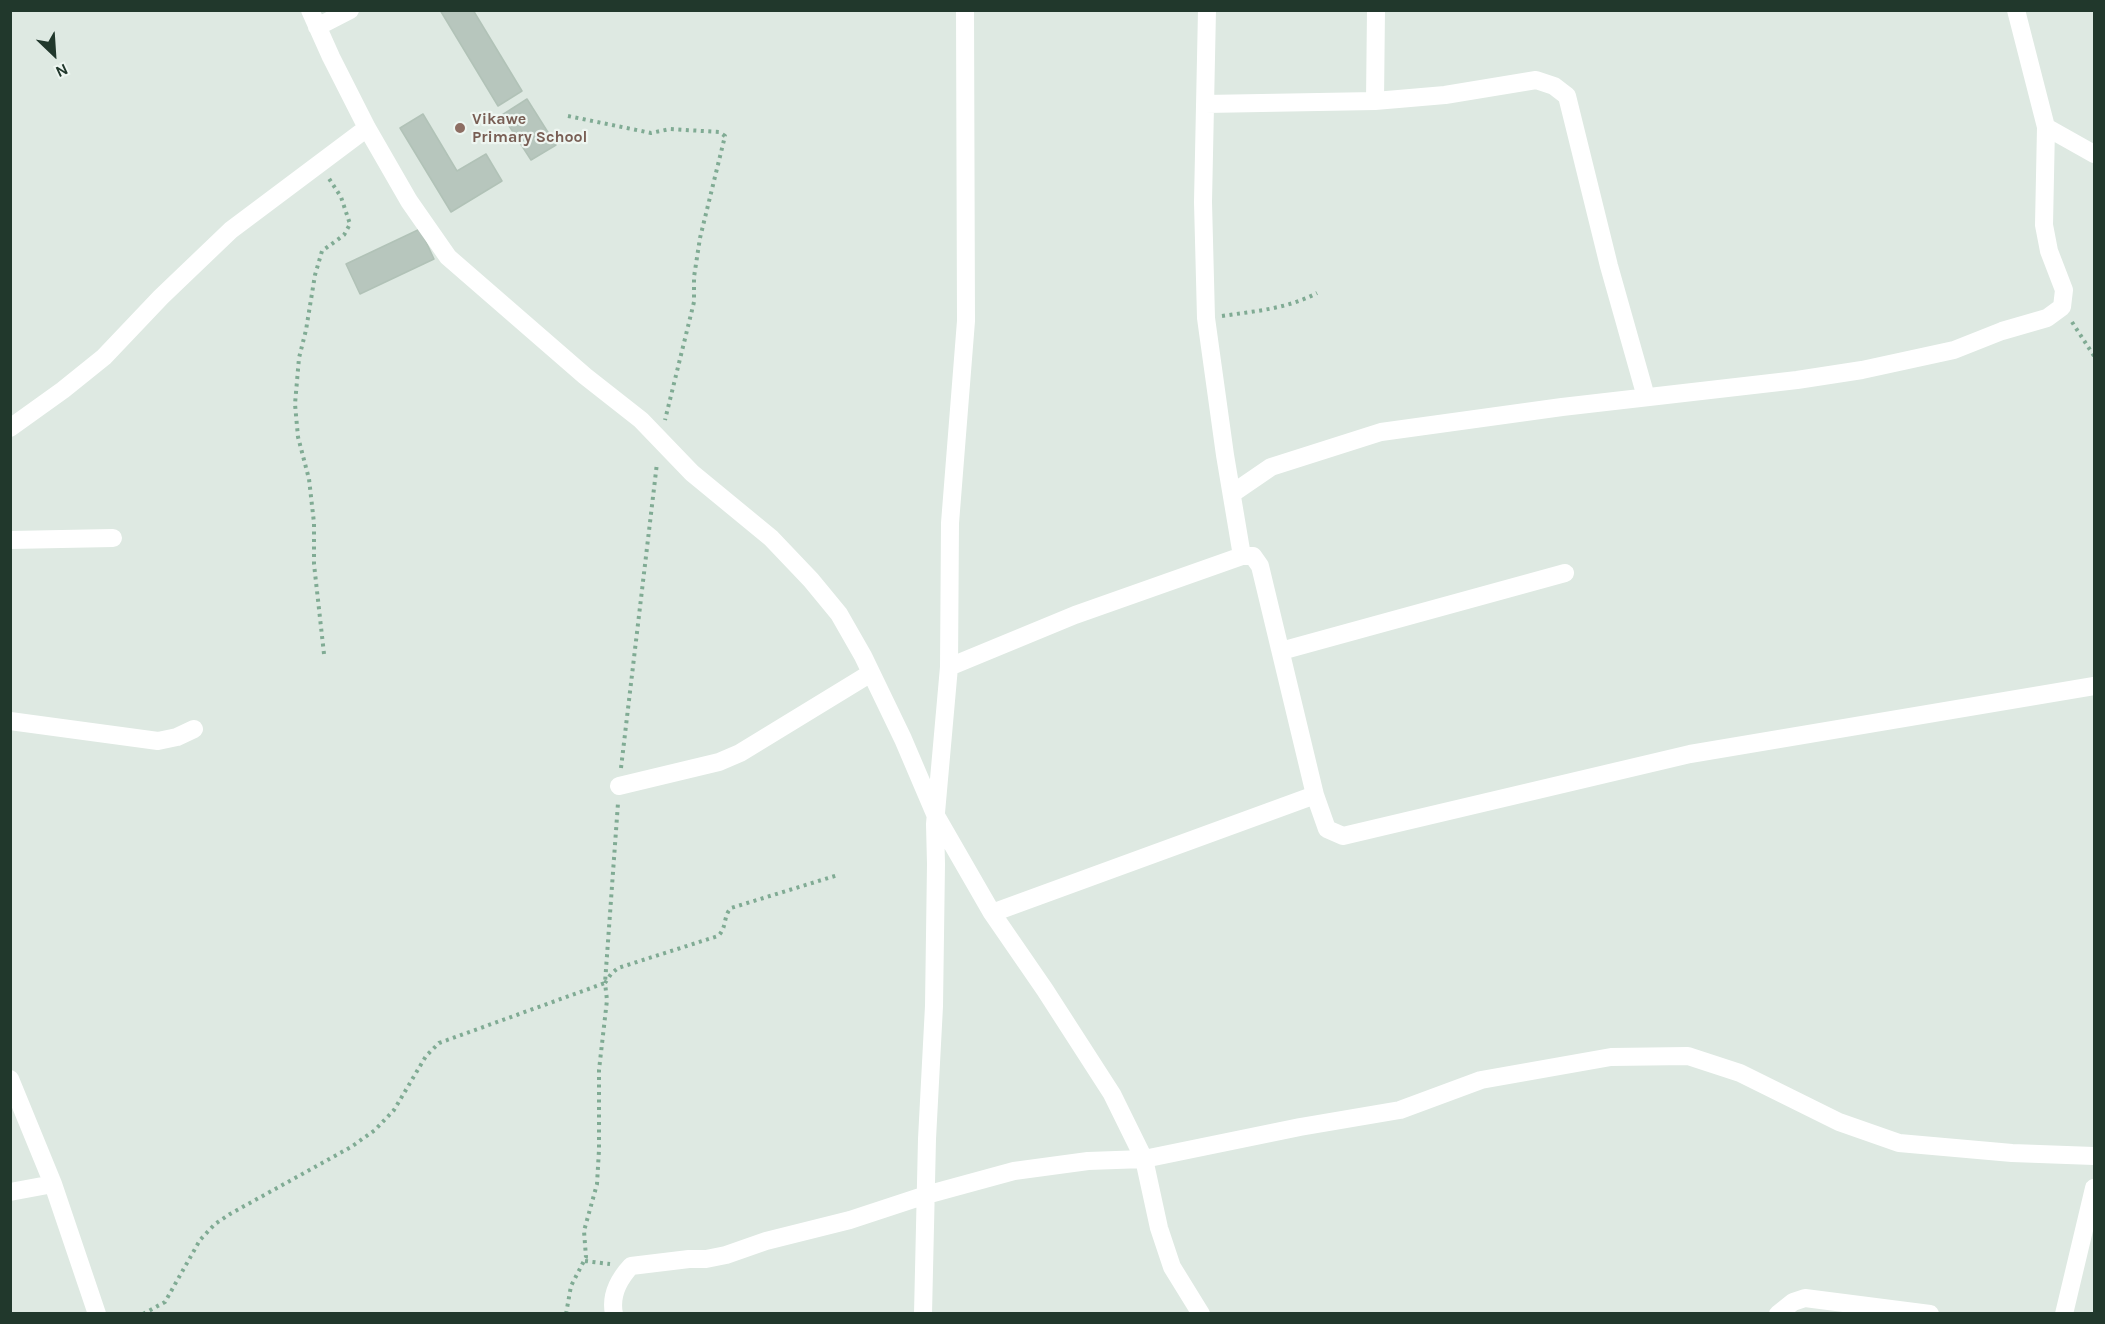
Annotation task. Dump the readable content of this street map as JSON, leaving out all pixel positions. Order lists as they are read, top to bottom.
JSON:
{
  "places": ["Vikawe Primary School"],
  "north": "bottom right"
}
